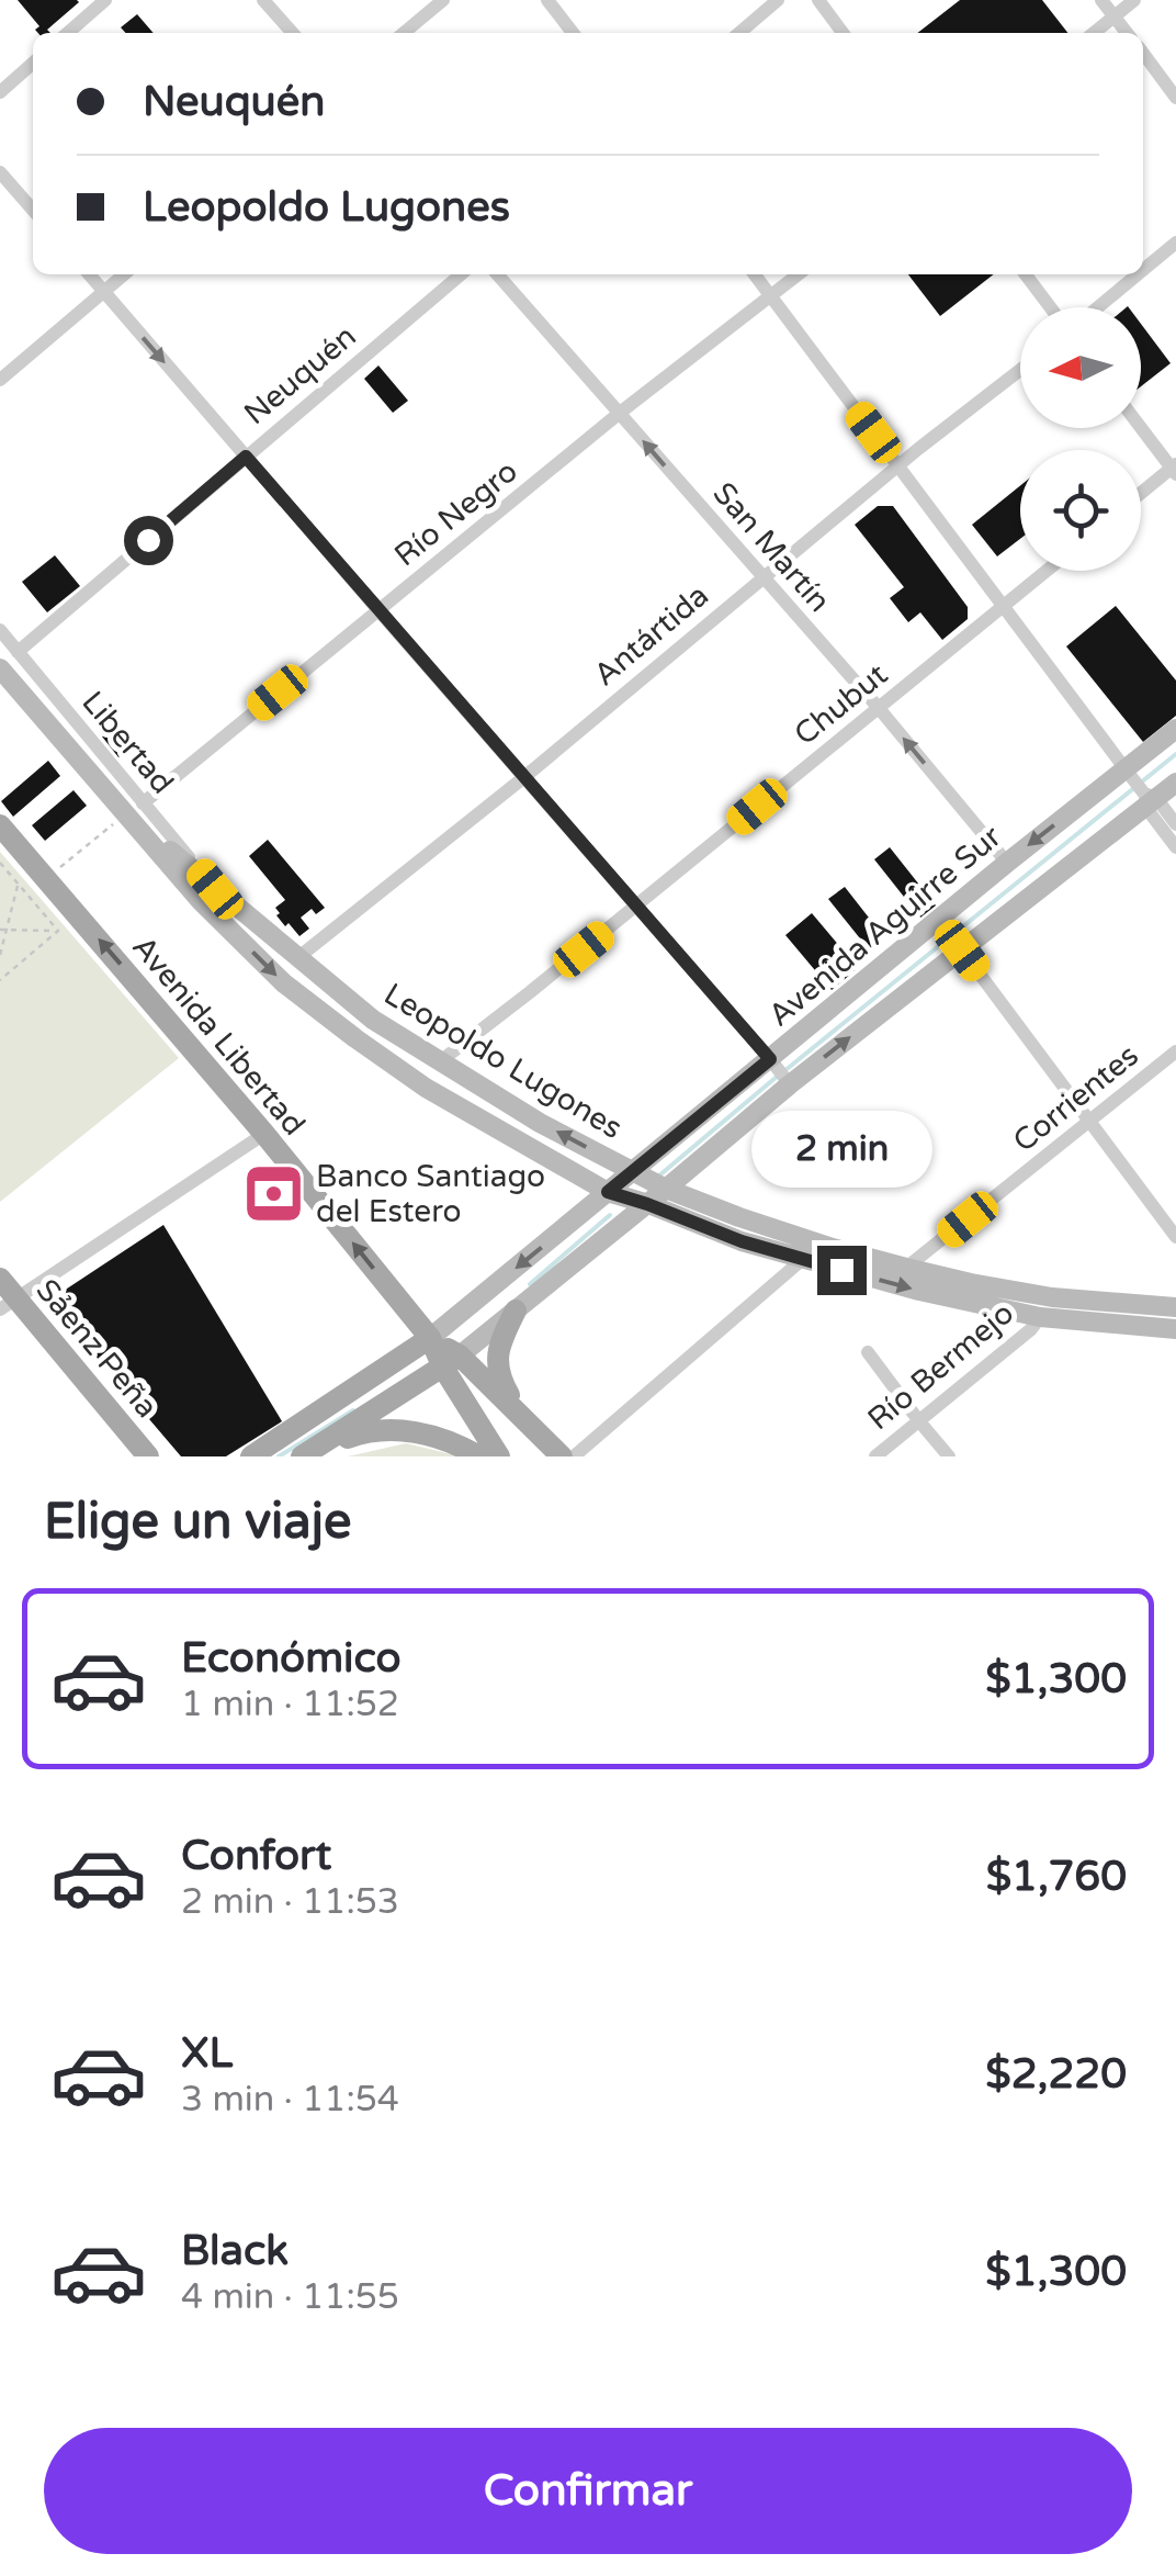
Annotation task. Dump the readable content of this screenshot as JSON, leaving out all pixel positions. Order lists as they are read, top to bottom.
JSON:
{
  "streets": {
    "main road": [
      "Avenida Aguirre Sur",
      "Avenida Libertad",
      "Leopoldo Lugones",
      "Sáenz Peña"
    ],
    "street": [
      "Neuquén",
      "Río Negro",
      "San Martín",
      "Antártida",
      "Chubut",
      "Libertad",
      "Corrientes",
      "Río Bermejo"
    ]
  },
  "crossings": [
    ["Neuquén", "Libertad"],
    ["Río Negro", "San Martín"],
    ["Río Negro", "Libertad"],
    ["San Martín", "Antártida"],
    ["San Martín", "Chubut"],
    ["San Martín", "Avenida Aguirre Sur"],
    ["Antártida", "Leopoldo Lugones"],
    ["Chubut", "Leopoldo Lugones"],
    ["Libertad", "Leopoldo Lugones"],
    ["Avenida Aguirre Sur", "Avenida Libertad"],
    ["Avenida Aguirre Sur", "Leopoldo Lugones"],
    ["Leopoldo Lugones", "Corrientes"],
    ["Leopoldo Lugones", "Río Bermejo"]
  ],
  "one_way": ["San Martín", "Avenida Libertad"],
  "places": {
    "bank": ["Banco Santiago del Estero"]
  },
  "north": "left",
  "page": {
    "banner": ["Neuquén", "Leopoldo Lugones"],
    "bubble": "2 min",
    "heading": "Elige un viaje",
    "list": [
      {
        "name": "Económico",
        "note": "1 min · 11:52",
        "value": "$1,300"
      },
      {
        "name": "Confort",
        "note": "2 min · 11:53",
        "value": "$1,760"
      },
      {
        "name": "XL",
        "note": "3 min · 11:54",
        "value": "$2,220"
      },
      {
        "name": "Black",
        "note": "4 min · 11:55",
        "value": "$1,300"
      }
    ],
    "buttons": "Confirmar"
  }
}
